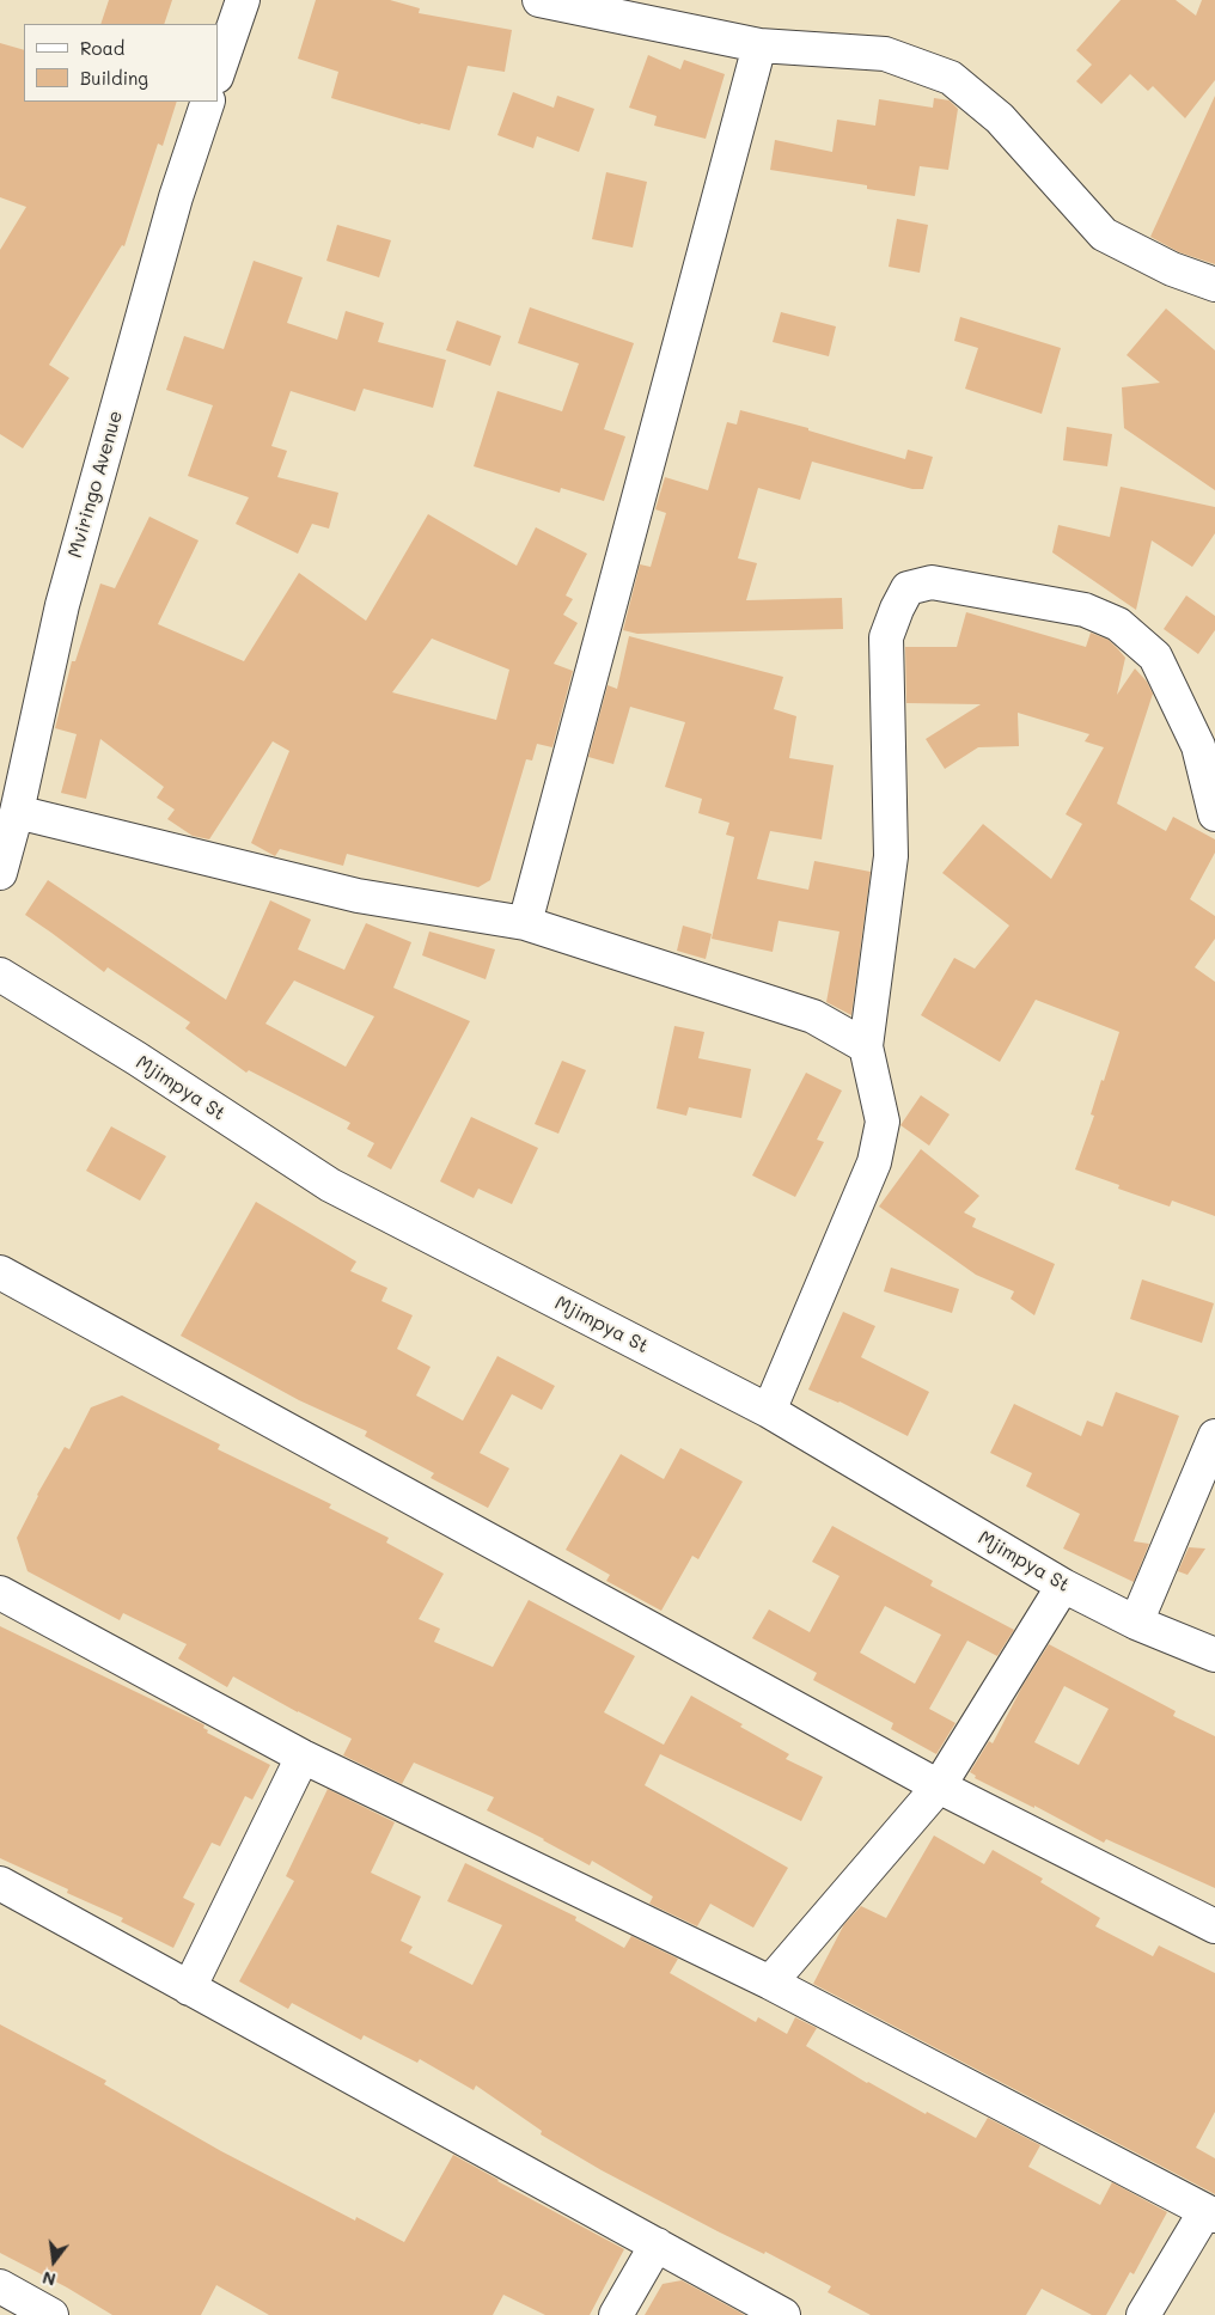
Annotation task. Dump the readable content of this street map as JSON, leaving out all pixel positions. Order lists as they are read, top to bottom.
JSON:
{
  "streets": {
    "street": ["Mviringo Avenue", "Mjimpya St"]
  },
  "legend": ["Road", "Building"],
  "north": "bottom"
}
